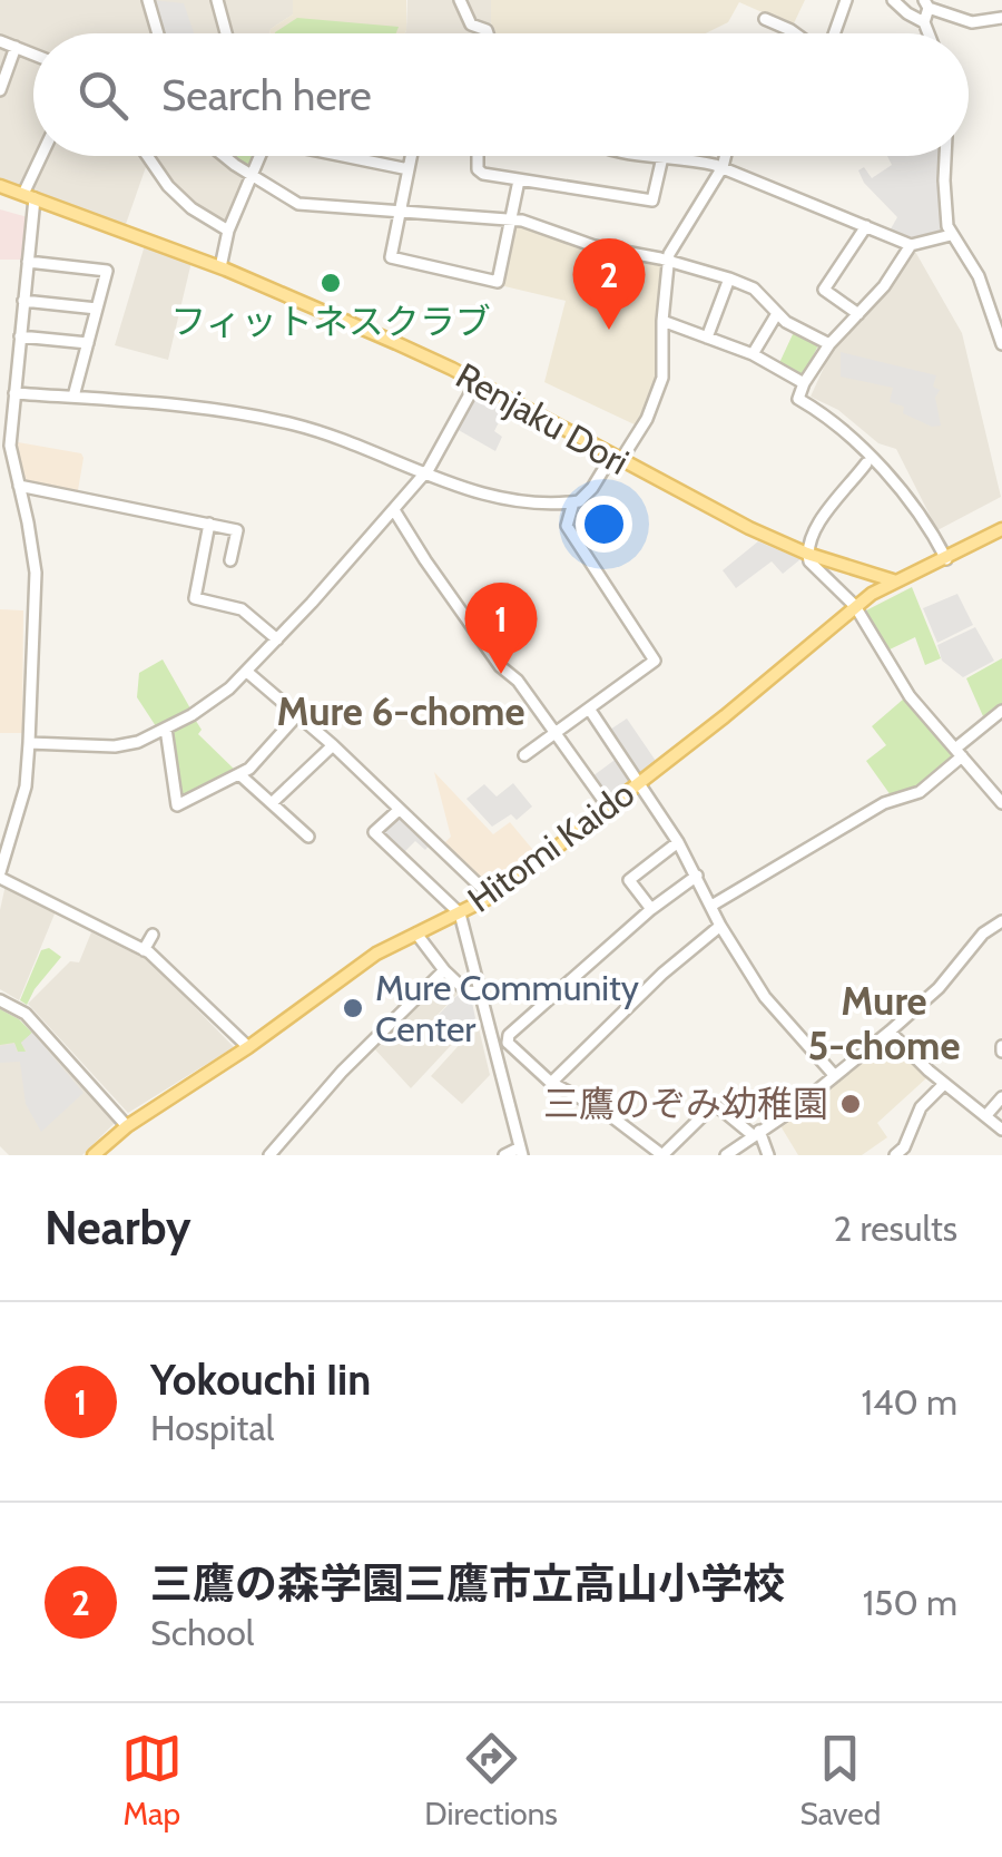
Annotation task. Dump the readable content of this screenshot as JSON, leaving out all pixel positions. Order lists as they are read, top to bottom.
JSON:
{
  "streets": {
    "main road": ["Renjaku Dori", "Hitomi Kaido"]
  },
  "crossings": [
    ["Renjaku Dori", "Hitomi Kaido"]
  ],
  "districts": ["Mure 6-chome", "Mure 5-chome"],
  "places": ["フィットネスクラブ", "Mure Community Center", "三鷹のぞみ幼稚園"],
  "page": {
    "search": "Search here",
    "pins": ["2", "1"],
    "heading": ["Nearby", "2 results"],
    "list": [
      {
        "mark": "1",
        "name": "Yokouchi Iin",
        "note": "Hospital",
        "value": "140 m"
      },
      {
        "mark": "2",
        "name": "三鷹の森学園三鷹市立高山小学校",
        "note": "School",
        "value": "150 m"
      }
    ],
    "nav": ["Map", "Directions", "Saved"]
  }
}
